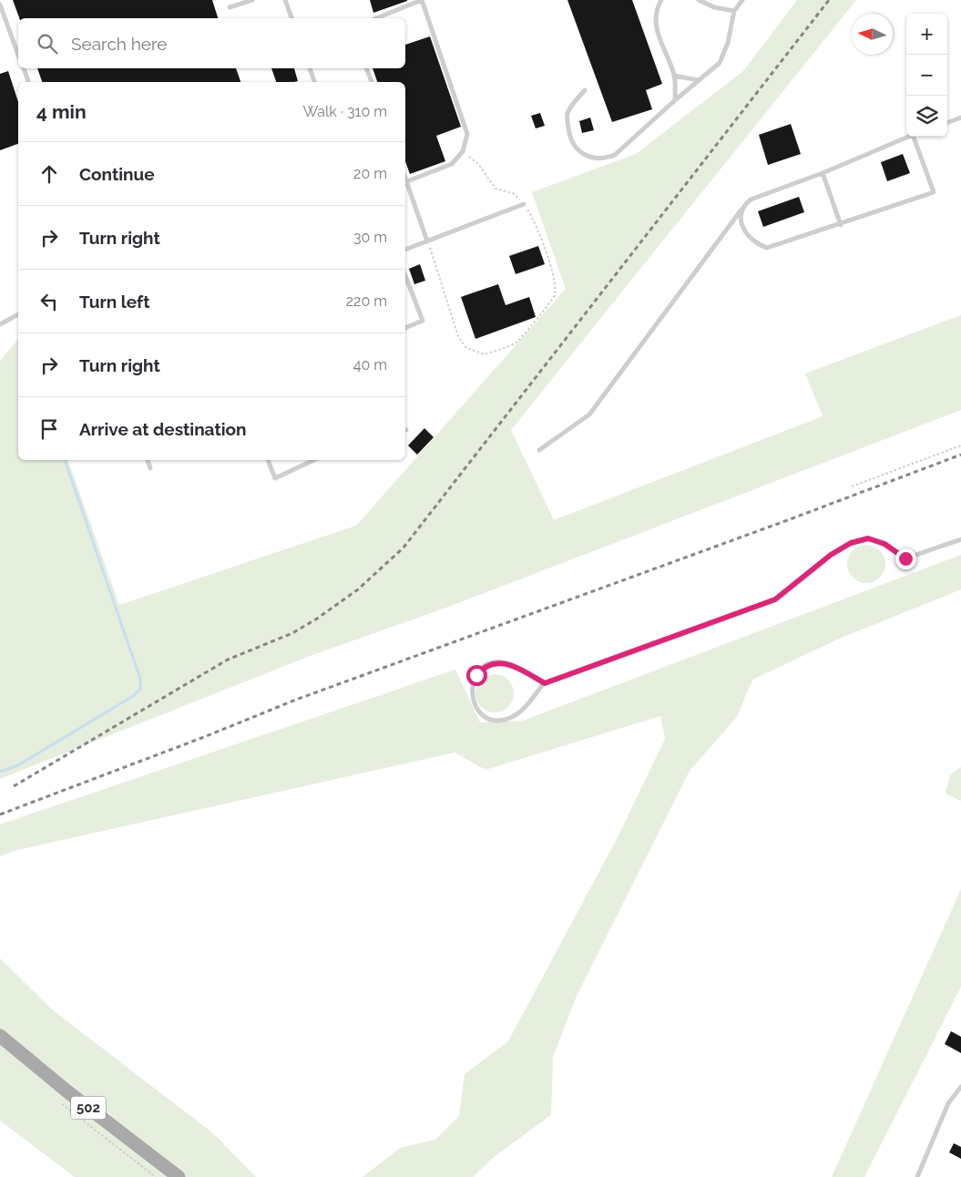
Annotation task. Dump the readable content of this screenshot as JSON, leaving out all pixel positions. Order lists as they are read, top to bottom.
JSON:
{
  "streets": {
    "main road": ["502"]
  },
  "north": "left",
  "page": {
    "map_buttons": ["+", "−"],
    "search": "Search here",
    "heading": ["4 min", "Walk · 310 m"],
    "list": [
      ["Continue", "20 m"],
      ["Turn right", "30 m"],
      ["Turn left", "220 m"],
      ["Turn right", "40 m"],
      "Arrive at destination"
    ]
  }
}
